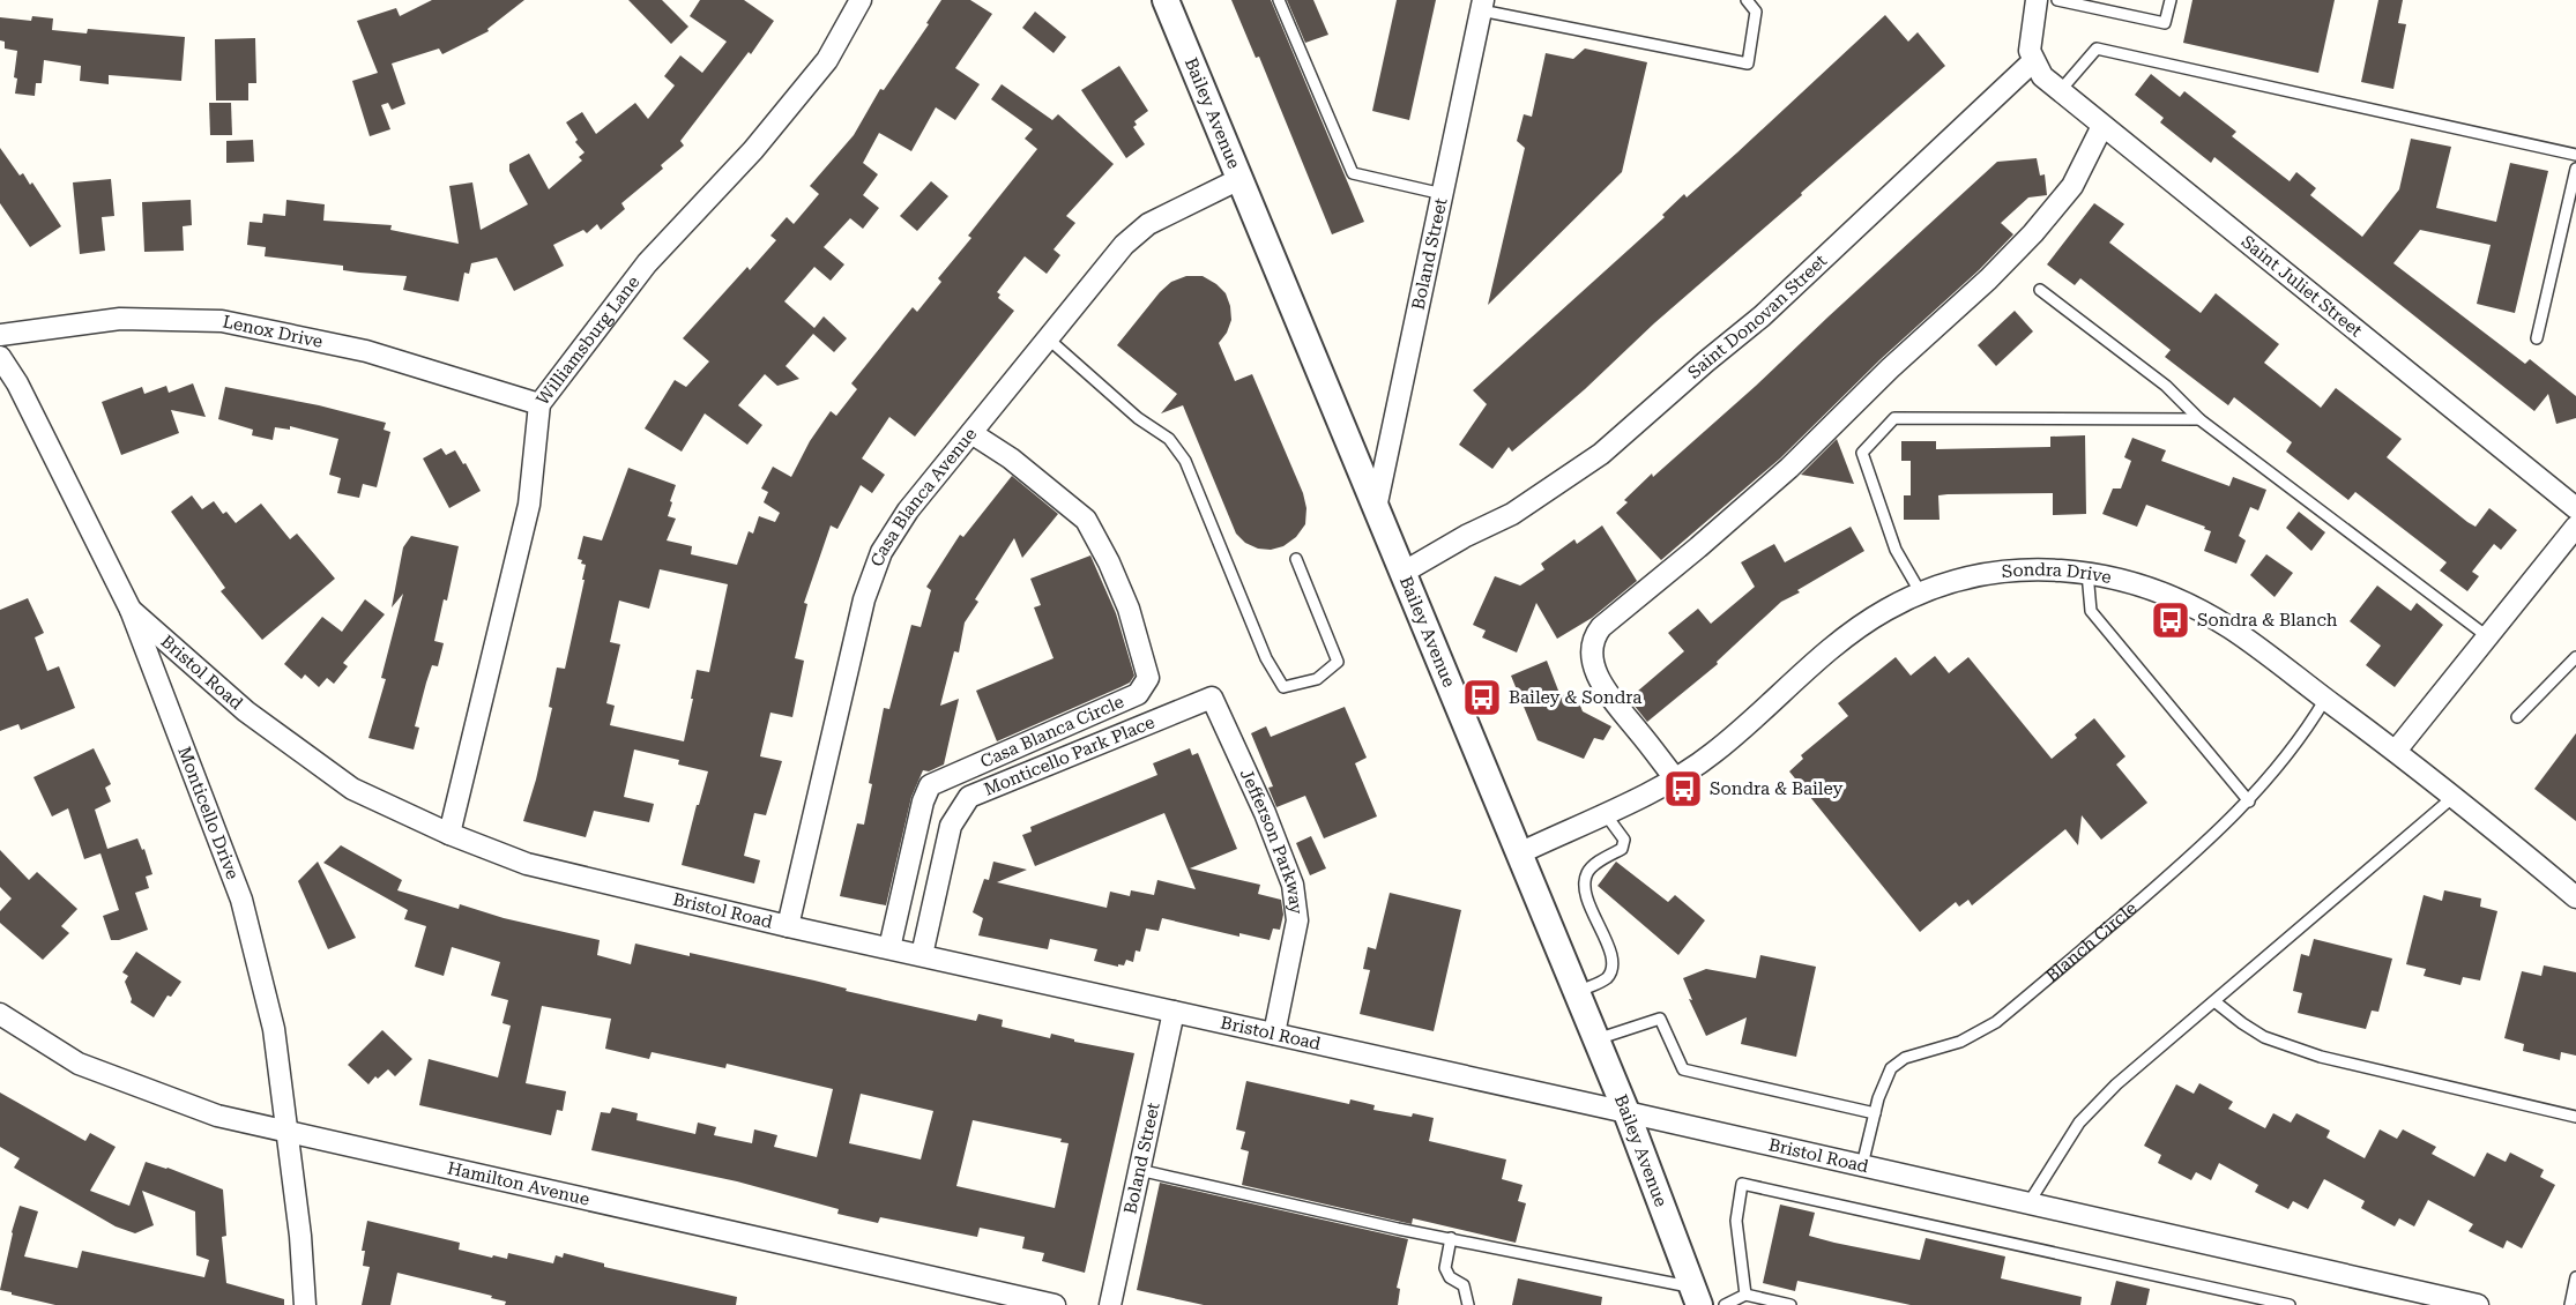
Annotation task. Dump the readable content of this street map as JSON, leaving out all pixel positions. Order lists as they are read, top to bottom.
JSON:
{
  "streets": {
    "street": [
      "Bailey Avenue",
      "Boland Street",
      "Saint Juliet Street",
      "Saint Donovan Street",
      "Lenox Drive",
      "Williamsburg Lane",
      "Casa Blanca Avenue",
      "Sondra Drive",
      "Bristol Road",
      "Casa Blanca Circle",
      "Monticello Park Place",
      "Monticello Drive",
      "Jefferson Parkway",
      "Hamilton Avenue"
    ],
    "lane": ["Blanch Circle"]
  },
  "crossings": [
    ["Bailey Avenue", "Boland Street"],
    ["Bailey Avenue", "Saint Donovan Street"],
    ["Bailey Avenue", "Casa Blanca Avenue"],
    ["Bailey Avenue", "Sondra Drive"],
    ["Bailey Avenue", "Bristol Road"],
    ["Boland Street", "Bristol Road"],
    ["Saint Juliet Street", "Saint Donovan Street"],
    ["Lenox Drive", "Williamsburg Lane"],
    ["Williamsburg Lane", "Bristol Road"],
    ["Casa Blanca Avenue", "Bristol Road"],
    ["Casa Blanca Avenue", "Casa Blanca Circle"],
    ["Sondra Drive", "Blanch Circle"],
    ["Bristol Road", "Casa Blanca Circle"],
    ["Bristol Road", "Monticello Park Place"],
    ["Bristol Road", "Monticello Drive"],
    ["Bristol Road", "Jefferson Parkway"],
    ["Bristol Road", "Blanch Circle"],
    ["Monticello Park Place", "Jefferson Parkway"],
    ["Monticello Drive", "Hamilton Avenue"]
  ],
  "places": {
    "bus stop": ["Sondra & Blanch", "Bailey & Sondra", "Sondra & Bailey"]
  }
}
